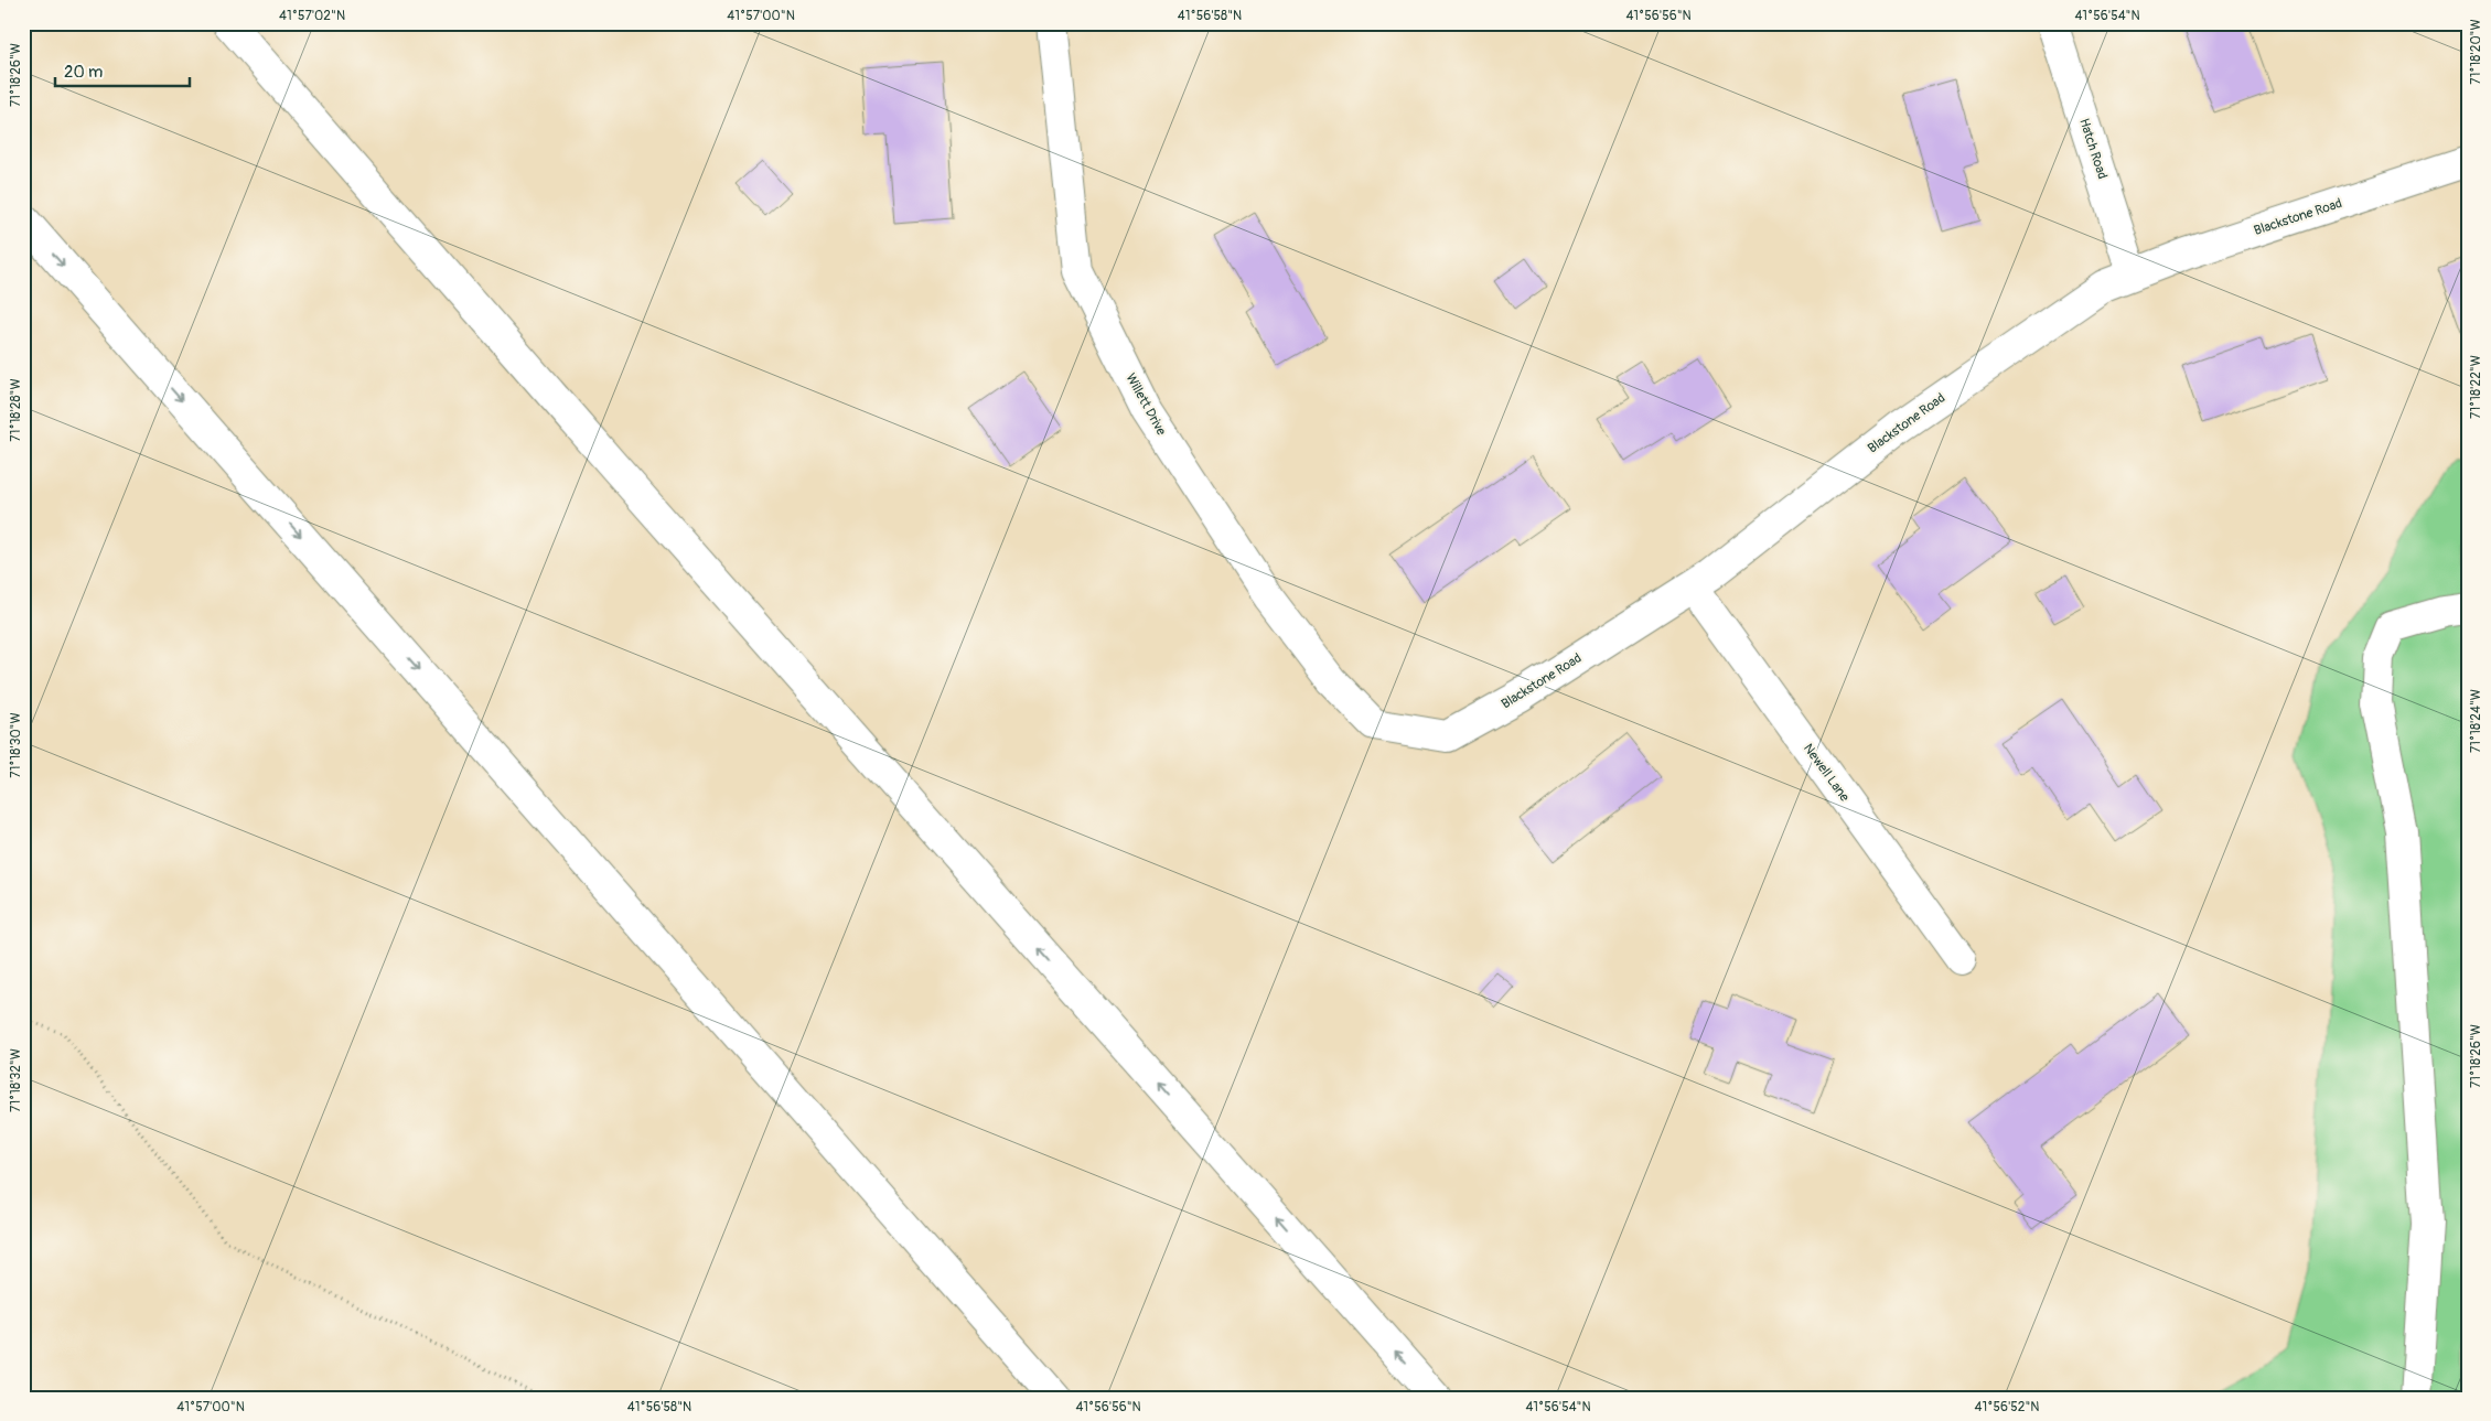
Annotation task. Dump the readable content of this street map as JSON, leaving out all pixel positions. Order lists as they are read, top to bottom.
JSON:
{
  "streets": {
    "main road": [
      "Hatch Road",
      "Blackstone Road",
      "Willett Drive",
      "Newell Lane"
    ]
  },
  "crossings": [
    ["Hatch Road", "Blackstone Road"],
    ["Blackstone Road", "Willett Drive"],
    ["Blackstone Road", "Newell Lane"]
  ],
  "scale_bar": "20 m",
  "coordinates": [
    "41°57'02\"N",
    "41°57'00\"N",
    "41°56'58\"N",
    "41°56'56\"N",
    "41°56'54\"N",
    "71°18'20\"W",
    "71°18'26\"W",
    "71°18'22\"W",
    "71°18'28\"W",
    "71°18'24\"W",
    "71°18'30\"W",
    "71°18'32\"W",
    "41°56'52\"N"
  ]
}
